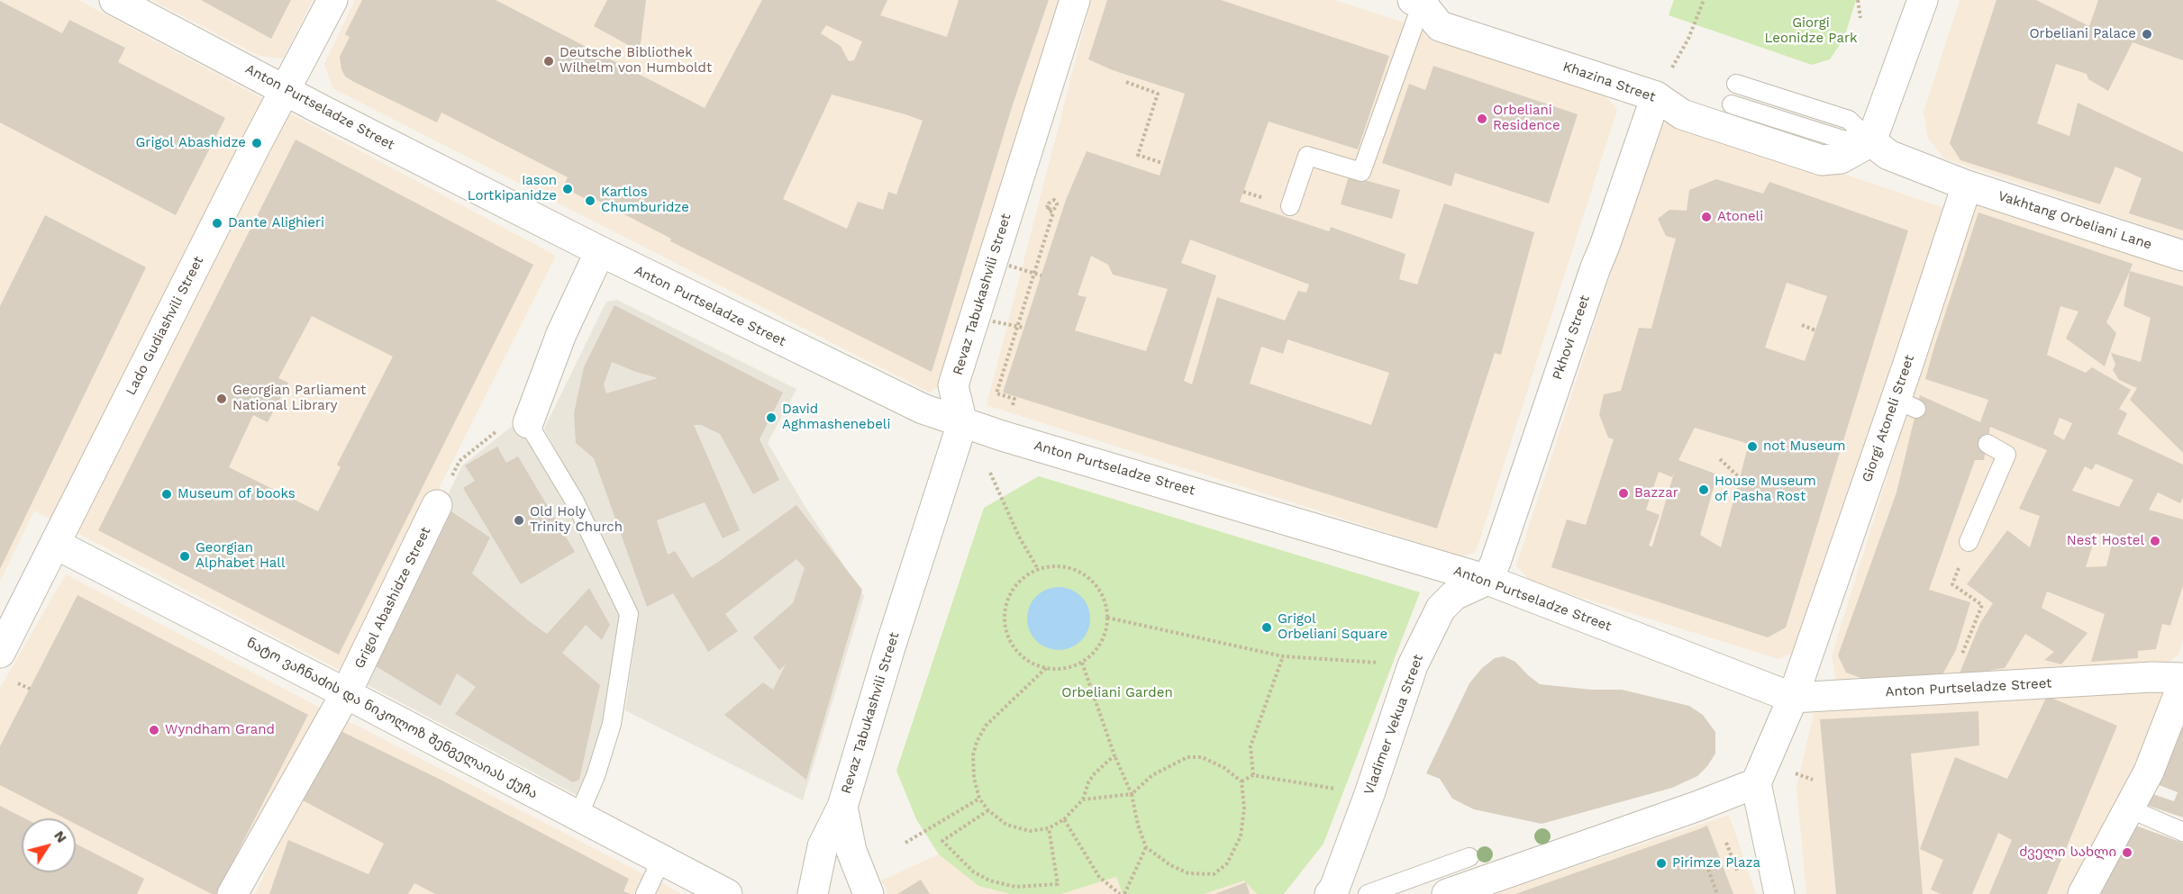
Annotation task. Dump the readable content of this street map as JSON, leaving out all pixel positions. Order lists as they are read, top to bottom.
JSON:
{
  "streets": {
    "street": [
      "Khazina Street",
      "Anton Purtseladze Street",
      "Vakhtang Orbeliani Lane",
      "Revaz Tabukashvili Street",
      "Lado Gudiashvili Street",
      "Pkhovi Street",
      "Giorgi Atoneli Street",
      "Grigol Abashidze Street",
      "ნატო ვაჩნაძის და ნიკოლოზ შენგელაიას ქუჩა",
      "Vladimer Vekua Street"
    ]
  },
  "crossings": [
    ["Khazina Street", "Pkhovi Street"],
    ["Anton Purtseladze Street", "Revaz Tabukashvili Street"],
    ["Anton Purtseladze Street", "Lado Gudiashvili Street"],
    ["Anton Purtseladze Street", "Pkhovi Street"],
    ["Anton Purtseladze Street", "Giorgi Atoneli Street"],
    ["Anton Purtseladze Street", "Vladimer Vekua Street"],
    ["Vakhtang Orbeliani Lane", "Giorgi Atoneli Street"],
    ["Lado Gudiashvili Street", "ნატო ვაჩნაძის და ნიკოლოზ შენგელაიას ქუჩა"],
    ["Pkhovi Street", "Vladimer Vekua Street"],
    ["Grigol Abashidze Street", "ნატო ვაჩნაძის და ნიკოლოზ შენგელაიას ქუჩა"]
  ],
  "parks": ["Giorgi Leonidze Park", "Orbeliani Garden"],
  "places": [
    "Orbeliani Palace",
    "Deutsche Bibliothek Wilhelm von Humboldt",
    "Orbeliani Residence",
    "Grigol Abashidze",
    "Iason Lortkipanidze",
    "Kartlos Chumburidze",
    "Atoneli",
    "Dante Alighieri",
    "Georgian Parliament National Library",
    "David Aghmashenebeli",
    "not Museum",
    "House Museum of Pasha Rost",
    "Bazzar",
    "Museum of books",
    "Old Holy Trinity Church",
    "Nest Hostel",
    "Georgian Alphabet Hall",
    "Grigol Orbeliani Square",
    "Wyndham Grand",
    "ძველი სახლი",
    "Pirimze Plaza"
  ],
  "north": "top right"
}
